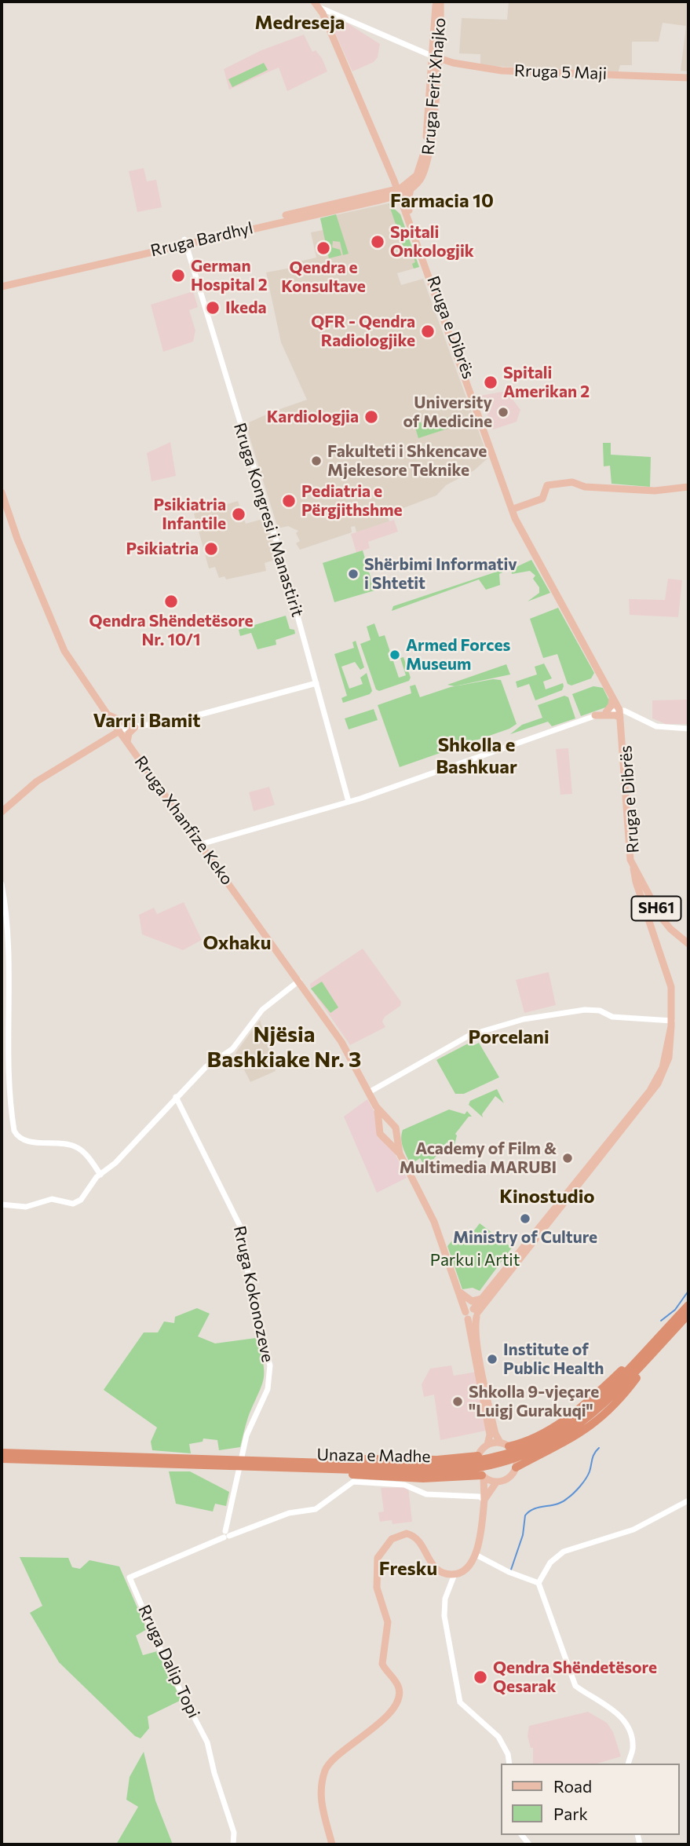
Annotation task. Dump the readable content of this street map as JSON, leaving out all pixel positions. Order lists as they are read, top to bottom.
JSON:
{
  "streets": {
    "highway": ["Unaza e Madhe"],
    "main road": [
      "Rruga 5 Maji",
      "Rruga Ferit Xhajko",
      "Rruga Bardhyl",
      "Rruga e Dibrës",
      "Rruga Xhanfize Keko",
      "SH61"
    ],
    "street": ["Rruga Kongresi i Manastirit", "Rruga Kokonozeve", "Rruga Dalip Topi"]
  },
  "crossings": [
    ["Rruga 5 Maji", "Rruga Ferit Xhajko"],
    ["Rruga Ferit Xhajko", "Rruga Bardhyl"],
    ["Rruga Ferit Xhajko", "Rruga e Dibrës"],
    ["Rruga Bardhyl", "Rruga e Dibrës"],
    ["Rruga Bardhyl", "Rruga Kongresi i Manastirit"],
    ["Rruga e Dibrës", "SH61"],
    ["Rruga Kokonozeve", "Unaza e Madhe"],
    ["Rruga Kokonozeve", "Rruga Dalip Topi"]
  ],
  "districts": [
    "Medreseja",
    "Farmacia 10",
    "Varri i Bamit",
    "Shkolla e Bashkuar",
    "Oxhaku",
    "Njësia Bashkiake Nr. 3",
    "Porcelani",
    "Kinostudio",
    "Fresku"
  ],
  "parks": ["Parku i Artit"],
  "places": [
    "Spitali Onkologjik",
    "Qendra e Konsultave",
    "German Hospital 2",
    "Ikeda",
    "QFR - Qendra Radiologjike",
    "Spitali Amerikan 2",
    "University of Medicine",
    "Kardiologjia",
    "Fakulteti i Shkencave Mjekesore Teknike",
    "Pediatria e Përgjithshme",
    "Psikiatria Infantile",
    "Psikiatria",
    "Shërbimi Informativ i Shtetit",
    "Qendra Shëndetësore Nr. 10/1",
    "Armed Forces Museum",
    "Academy of Film & Multimedia MARUBI",
    "Ministry of Culture",
    "Institute of Public Health",
    "Shkolla 9-vjeçare \"Luigj Gurakuqi\"",
    "Qendra Shëndetësore Qesarak"
  ],
  "legend": ["Road", "Park"]
}
